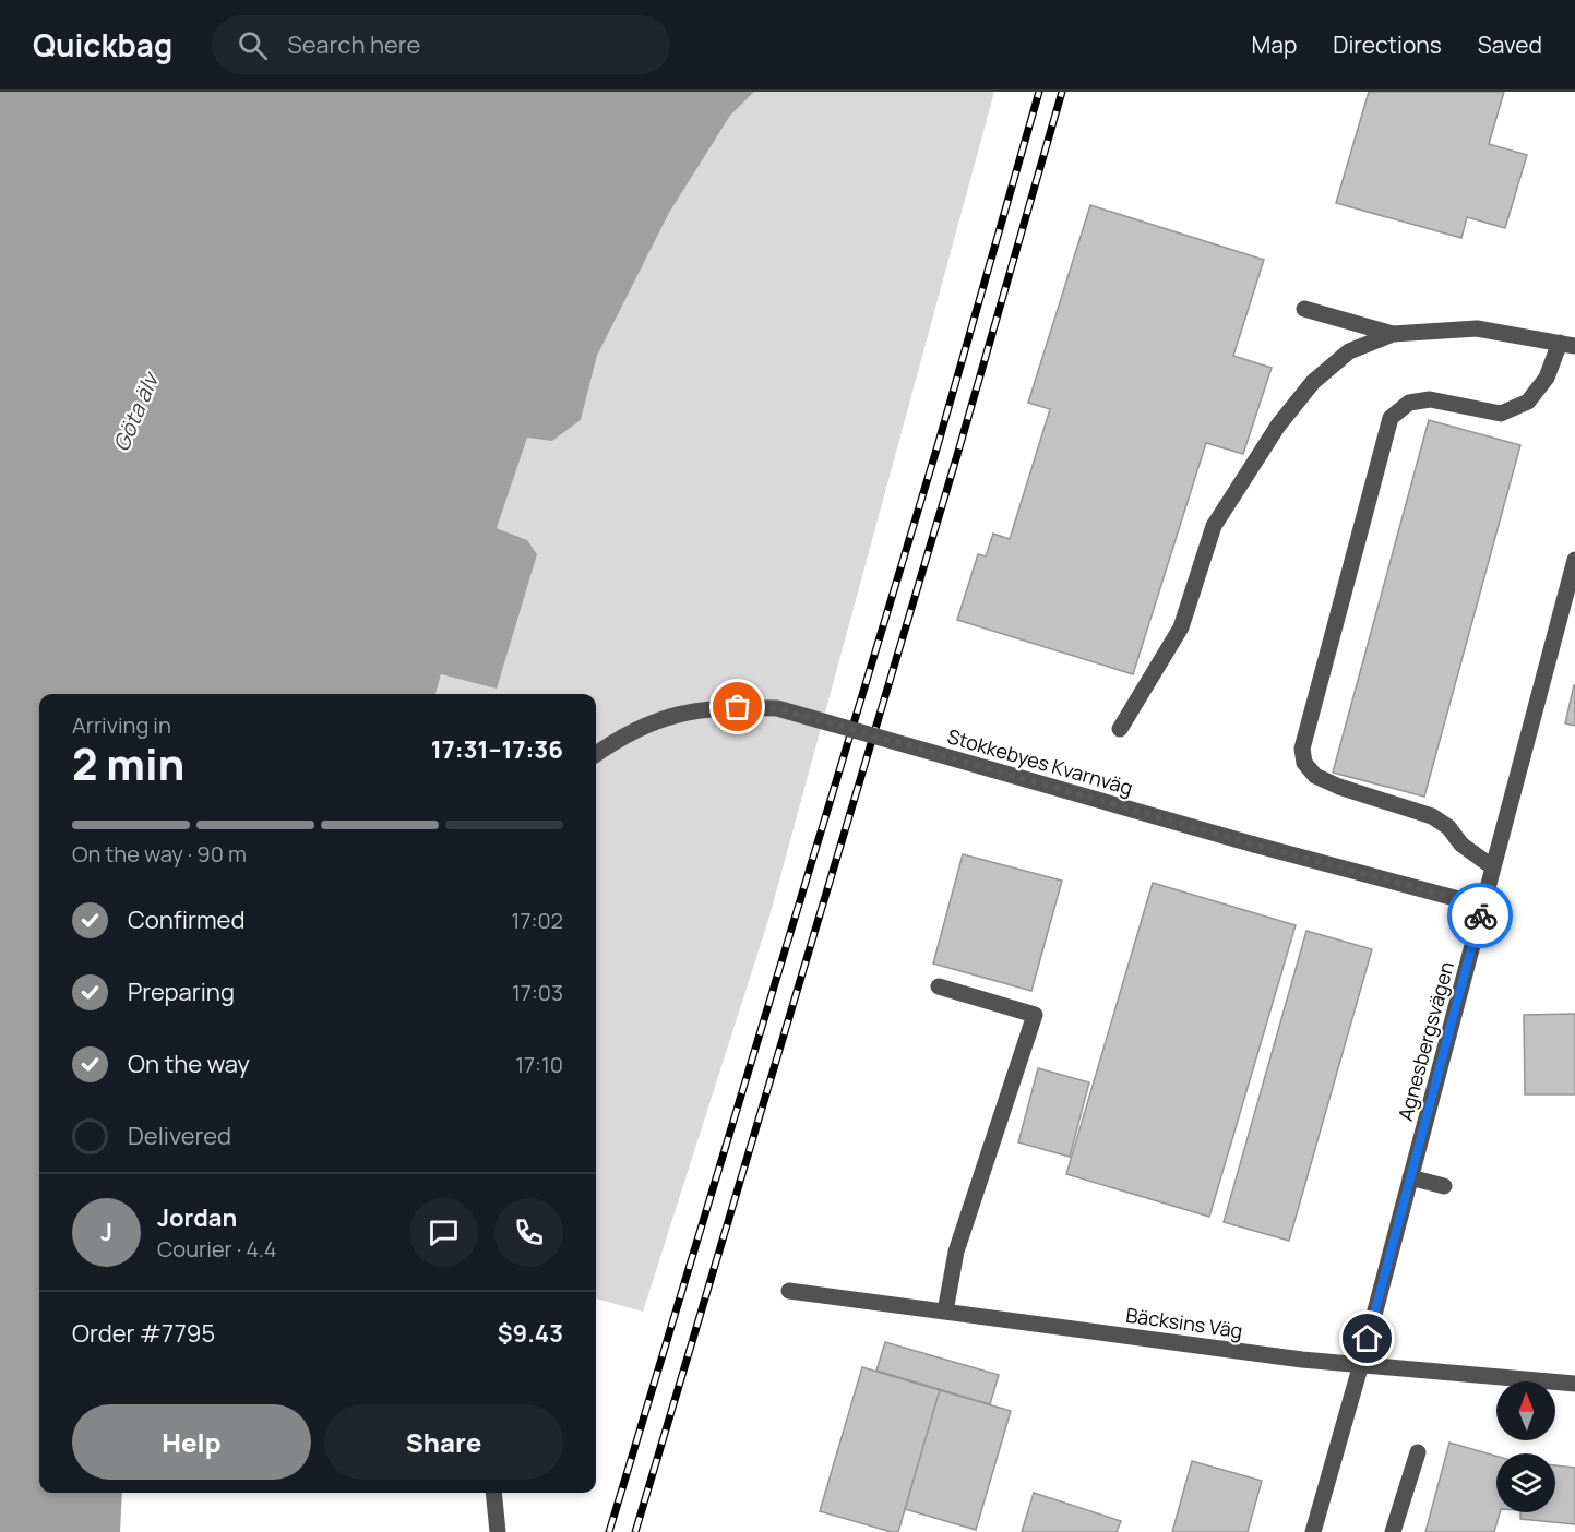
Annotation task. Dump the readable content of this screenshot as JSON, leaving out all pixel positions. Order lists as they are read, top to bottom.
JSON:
{
  "streets": {
    "street": ["Stokkebyes Kvarnväg", "Agnesbergsvägen", "Bäcksins Väg"]
  },
  "crossings": [
    ["Stokkebyes Kvarnväg", "Agnesbergsvägen"],
    ["Agnesbergsvägen", "Bäcksins Väg"]
  ],
  "water": ["Göta älv"],
  "north": "top",
  "page": {
    "header": "Quickbag",
    "search": "Search here",
    "nav": ["Map", "Directions", "Saved"],
    "heading": ["2 min", "Arriving in", "17:31–17:36"],
    "panel": [
      "Jordan",
      "Courier · 4.4",
      "Order #7795",
      "$9.43"
    ],
    "bar": "On the way · 90 m",
    "list": [
      ["Confirmed", "17:02"],
      ["Preparing", "17:03"],
      ["On the way", "17:10"],
      "Delivered"
    ],
    "round": "J",
    "buttons": ["Help", "Share"]
  }
}
